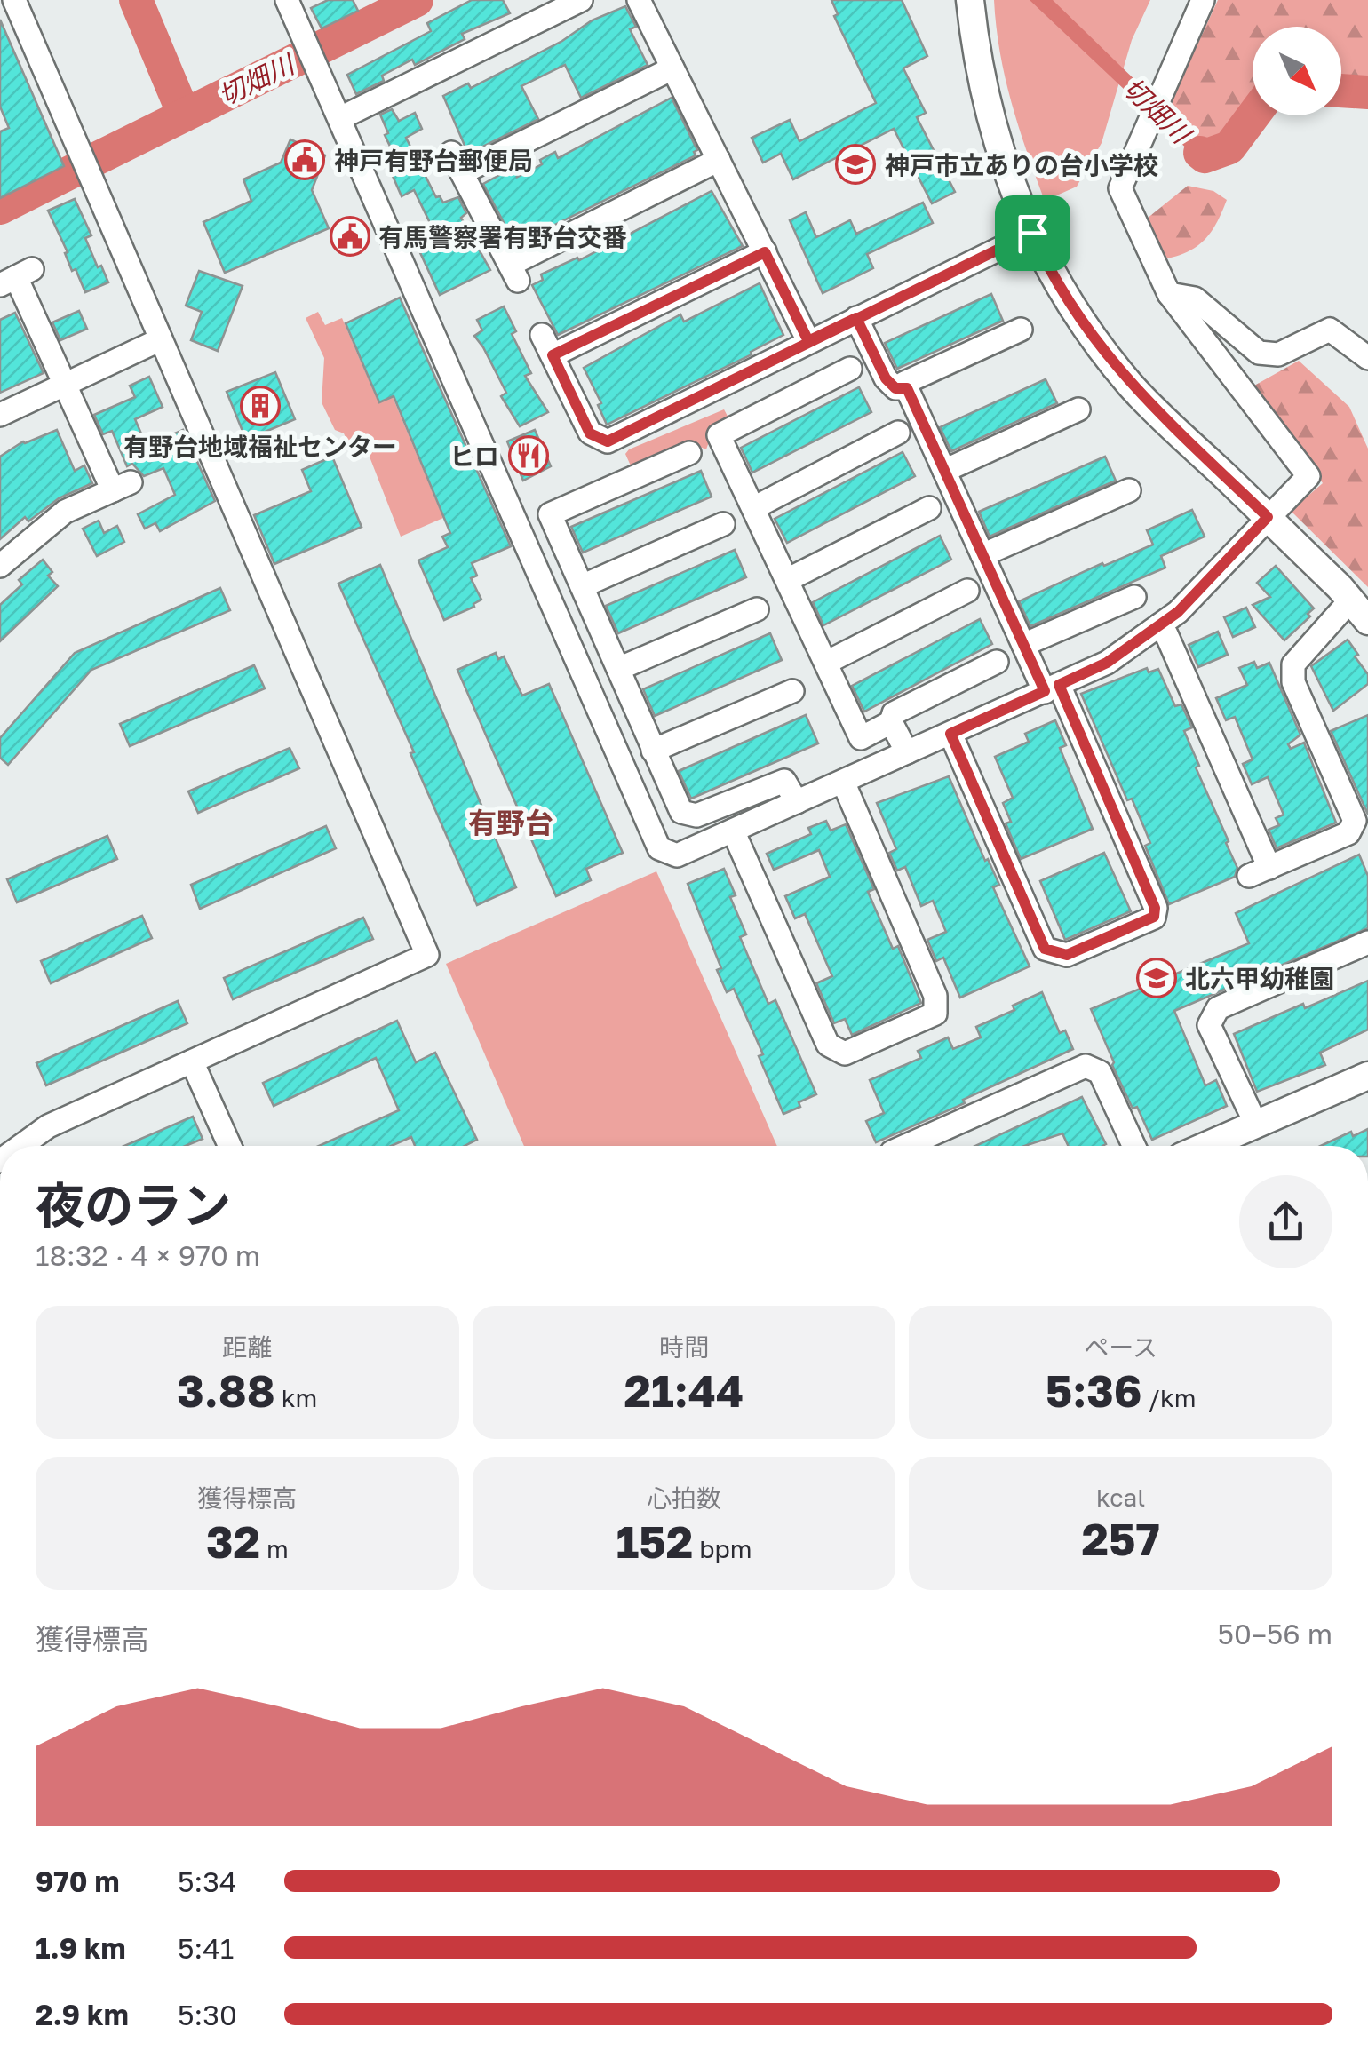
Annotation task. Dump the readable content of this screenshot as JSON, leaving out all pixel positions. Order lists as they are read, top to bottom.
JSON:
{
  "districts": ["有野台"],
  "water": ["切畑川"],
  "places": {
    "public building": ["神戸有野台郵便局", "有馬警察署有野台交番"],
    "school or university": ["神戸市立ありの台小学校", "北六甲幼稚園"],
    "building": ["有野台地域福祉センター"],
    "restaurant": ["ヒロ"]
  },
  "north": "bottom right",
  "page": {
    "heading": ["夜のラン", "18:32 · 4 × 970 m"],
    "stats": [
      ["距離", "3.88 km"],
      ["時間", "21:44"],
      ["ペース", "5:36 /km"],
      ["獲得標高", "32 m"],
      ["心拍数", "152 bpm"],
      ["kcal", "257"]
    ],
    "chart": ["獲得標高", "50–56 m"],
    "list": [
      {
        "name": "970 m",
        "note": "5:34"
      },
      {
        "name": "1.9 km",
        "note": "5:41"
      },
      {
        "name": "2.9 km",
        "note": "5:30"
      }
    ]
  }
}
